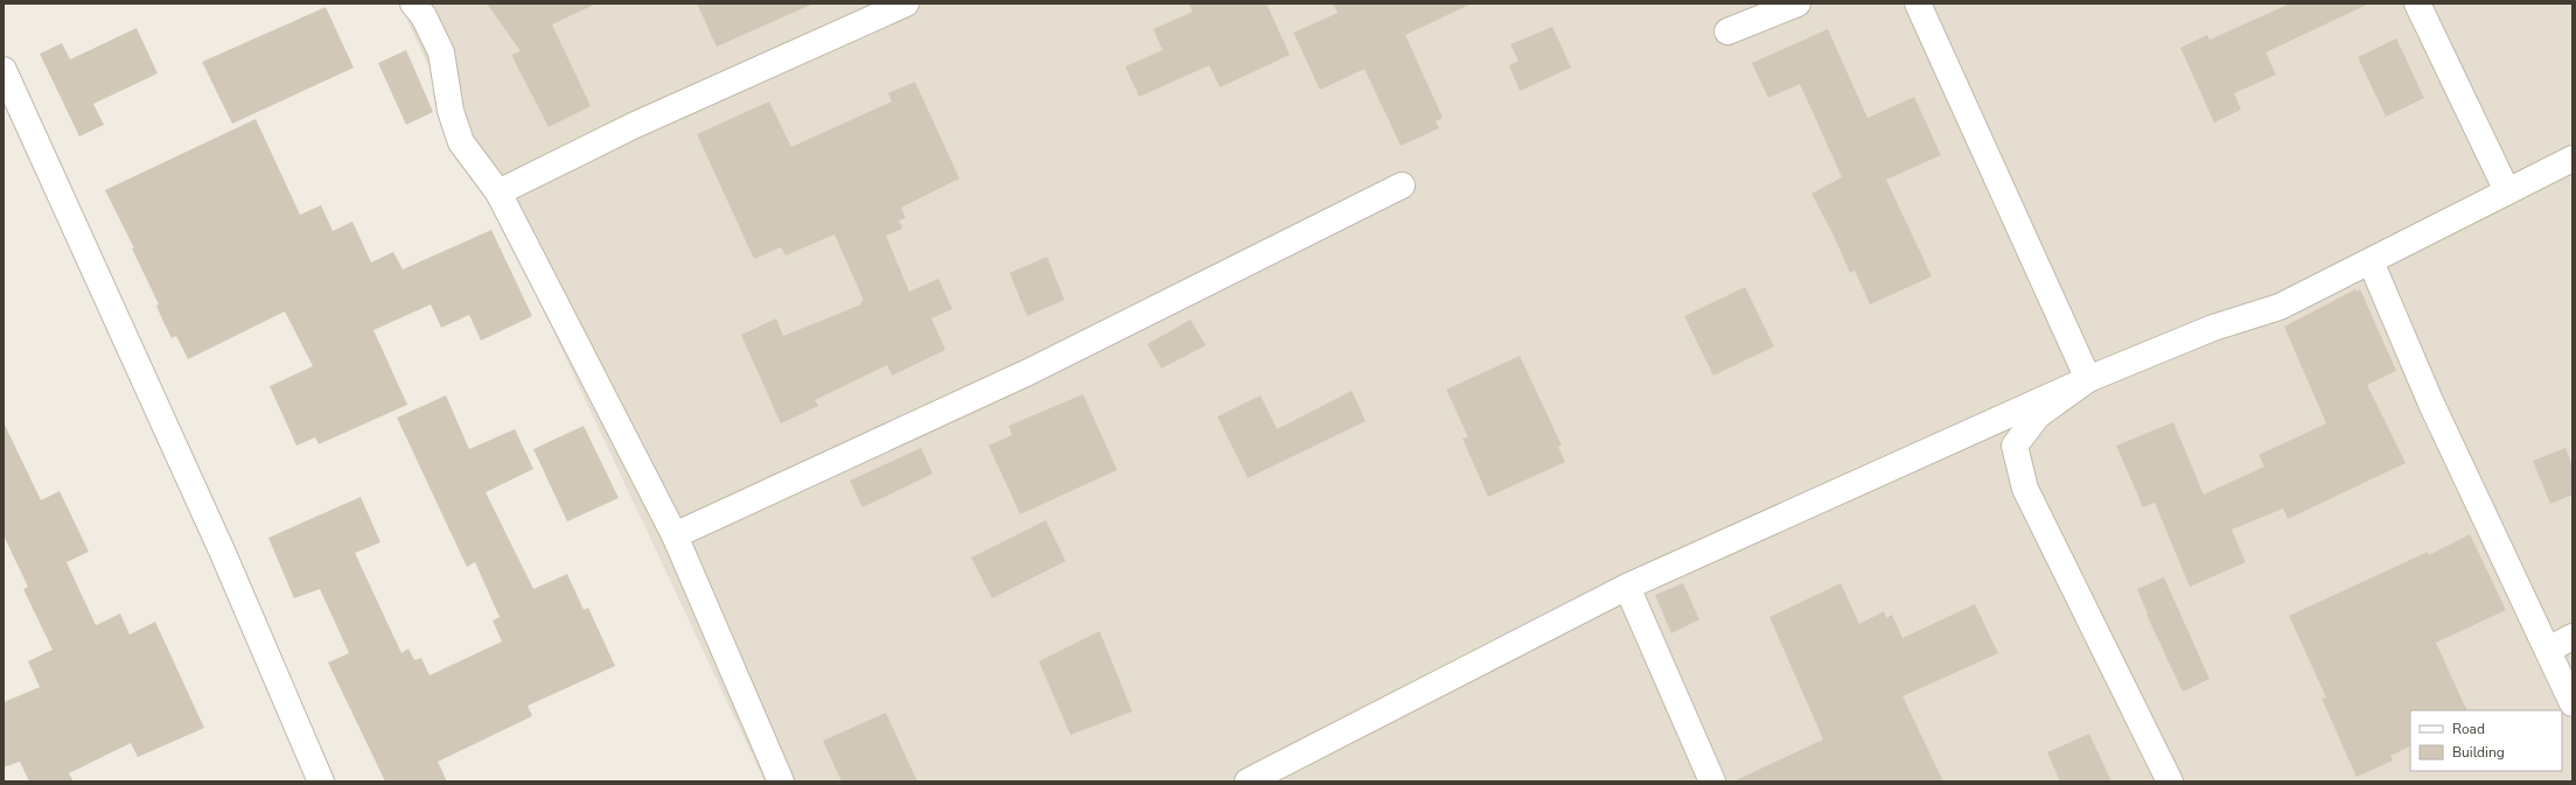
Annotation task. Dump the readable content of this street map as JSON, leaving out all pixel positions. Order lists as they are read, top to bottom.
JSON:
{
  "legend": ["Road", "Building"]
}
